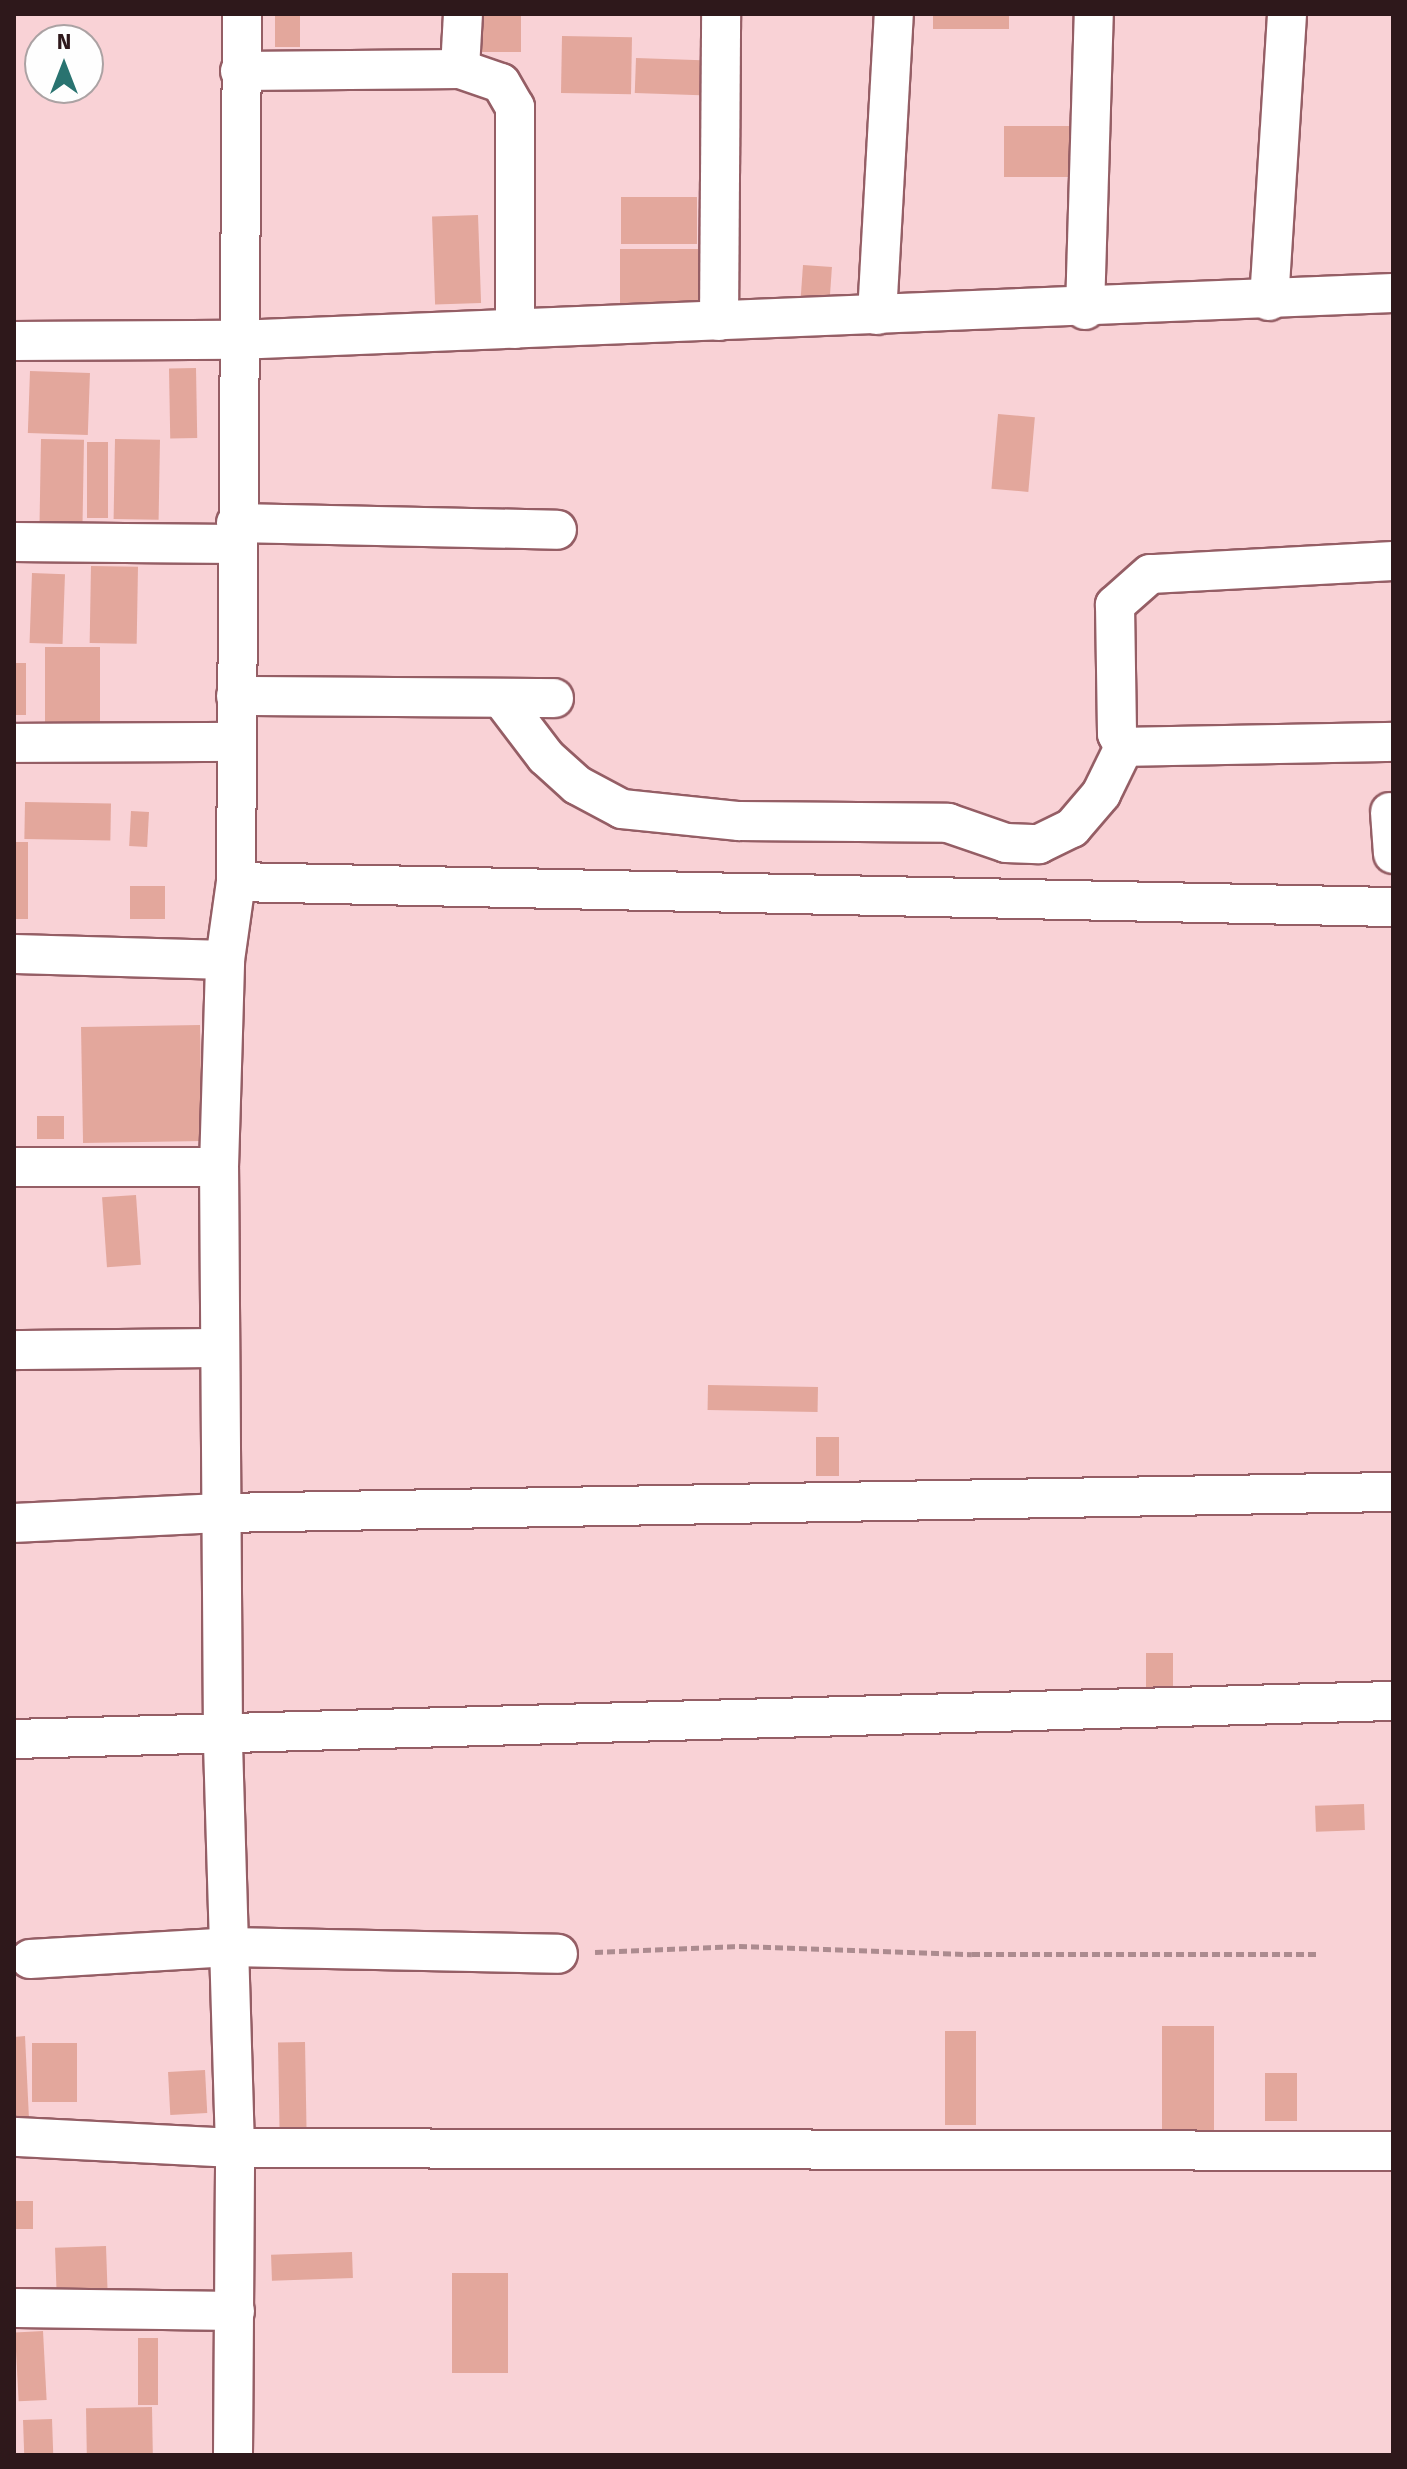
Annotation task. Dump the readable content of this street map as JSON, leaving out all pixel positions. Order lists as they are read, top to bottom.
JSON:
{
  "north": "top"
}
